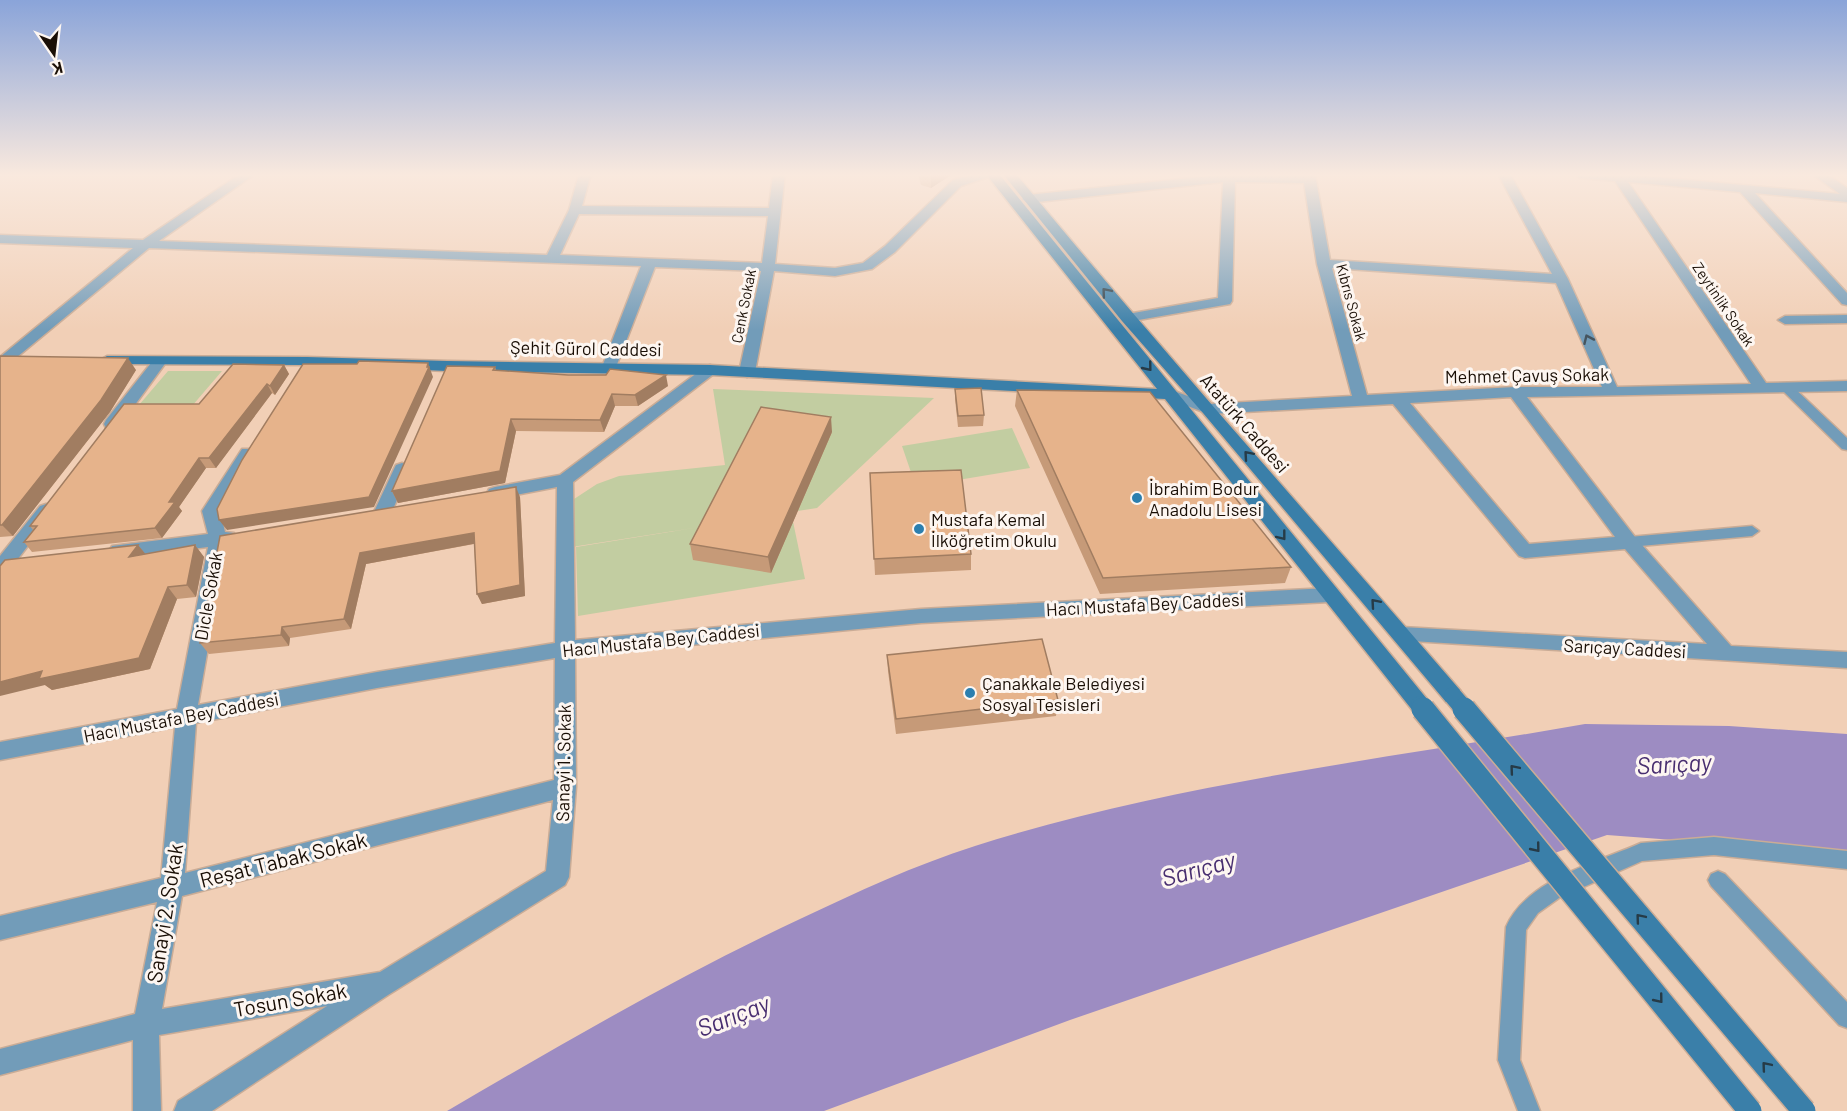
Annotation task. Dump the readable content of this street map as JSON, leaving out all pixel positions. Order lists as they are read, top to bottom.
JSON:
{
  "streets": {
    "main road": ["Şehit Gürol Caddesi", "Atatürk Caddesi"],
    "street": [
      "Kıbrıs Sokak",
      "Zeytinlik Sokak",
      "Cenk Sokak",
      "Mehmet Çavuş Sokak",
      "Dicle Sokak",
      "Hacı Mustafa Bey Caddesi",
      "Sarıçay Caddesi",
      "Sanayi 1. Sokak",
      "Reşat Tabak Sokak",
      "Sanayi 2. Sokak",
      "Tosun Sokak"
    ]
  },
  "crossings": [
    ["Kıbrıs Sokak", "Mehmet Çavuş Sokak"],
    ["Zeytinlik Sokak", "Mehmet Çavuş Sokak"],
    ["Cenk Sokak", "Şehit Gürol Caddesi"],
    ["Şehit Gürol Caddesi", "Atatürk Caddesi"],
    ["Mehmet Çavuş Sokak", "Atatürk Caddesi"],
    ["Atatürk Caddesi", "Hacı Mustafa Bey Caddesi"],
    ["Atatürk Caddesi", "Sarıçay Caddesi"],
    ["Dicle Sokak", "Hacı Mustafa Bey Caddesi"],
    ["Dicle Sokak", "Sanayi 2. Sokak"],
    ["Hacı Mustafa Bey Caddesi", "Sanayi 1. Sokak"],
    ["Hacı Mustafa Bey Caddesi", "Sanayi 2. Sokak"],
    ["Sanayi 1. Sokak", "Reşat Tabak Sokak"],
    ["Sanayi 1. Sokak", "Tosun Sokak"],
    ["Reşat Tabak Sokak", "Sanayi 2. Sokak"],
    ["Sanayi 2. Sokak", "Tosun Sokak"]
  ],
  "water": ["Sarıçay"],
  "places": ["İbrahim Bodur Anadolu Lisesi", "Mustafa Kemal İlköğretim Okulu", "Çanakkale Belediyesi Sosyal Tesisleri"],
  "north": "bottom"
}
